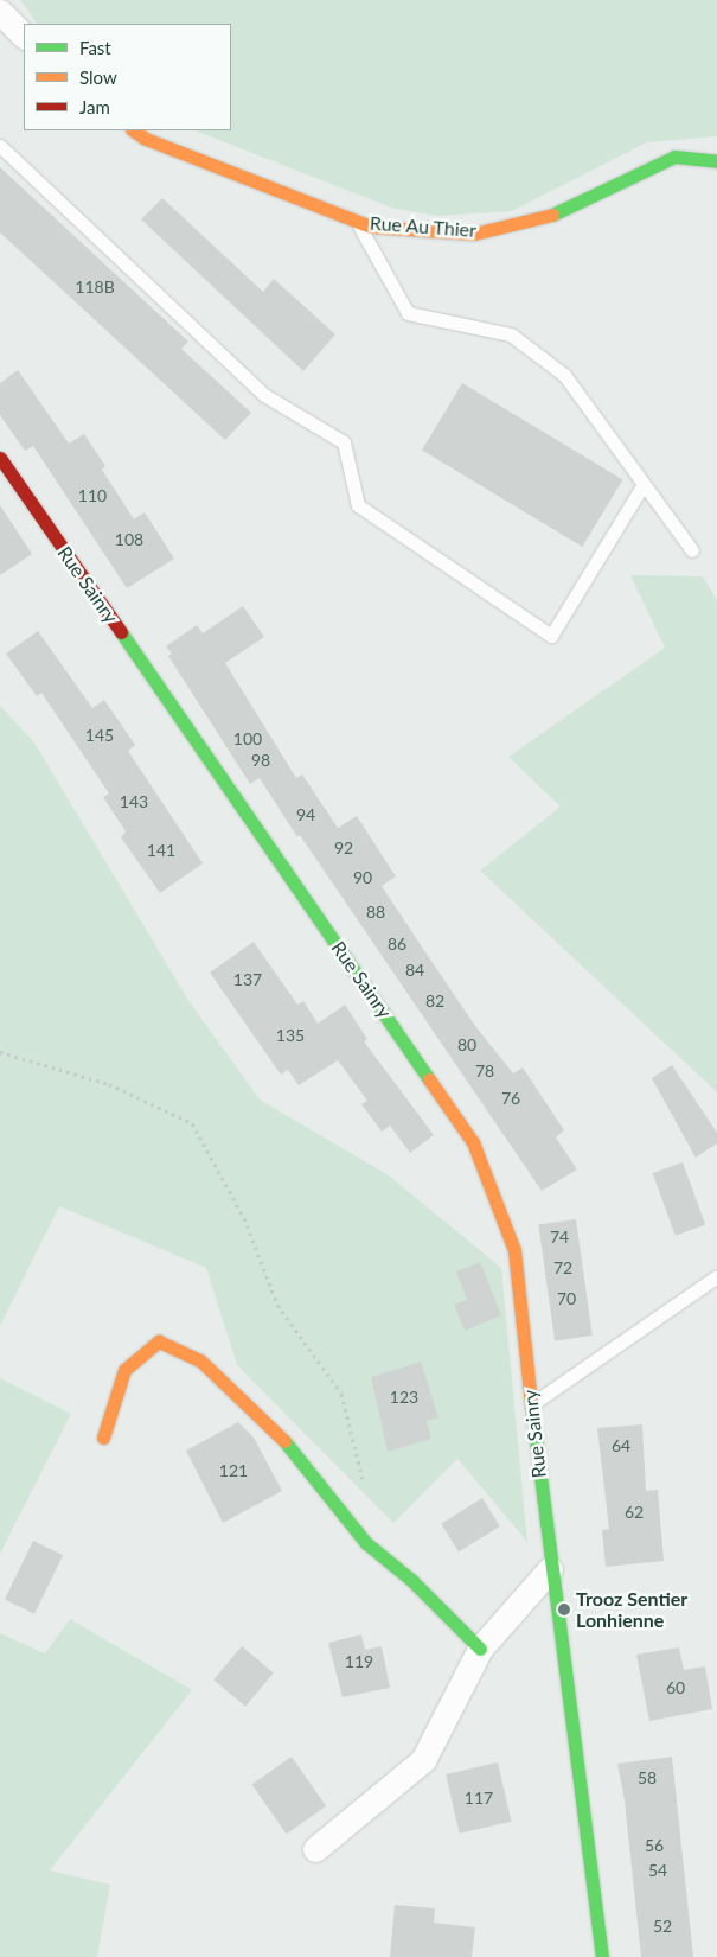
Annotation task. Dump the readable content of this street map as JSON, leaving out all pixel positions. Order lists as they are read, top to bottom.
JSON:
{
  "streets": {
    "street": ["Rue Au Thier", "Rue Sainry"]
  },
  "places": ["Trooz Sentier Lonhienne"],
  "house_numbers": [
    "118B",
    "110",
    "108",
    "145",
    "100",
    "98",
    "143",
    "94",
    "92",
    "141",
    "90",
    "88",
    "86",
    "84",
    "137",
    "82",
    "135",
    "80",
    "78",
    "76",
    "74",
    "72",
    "70",
    "123",
    "64",
    "121",
    "62",
    "119",
    "60",
    "58",
    "117",
    "56",
    "54",
    "52"
  ],
  "legend": ["Fast", "Slow", "Jam"]
}
